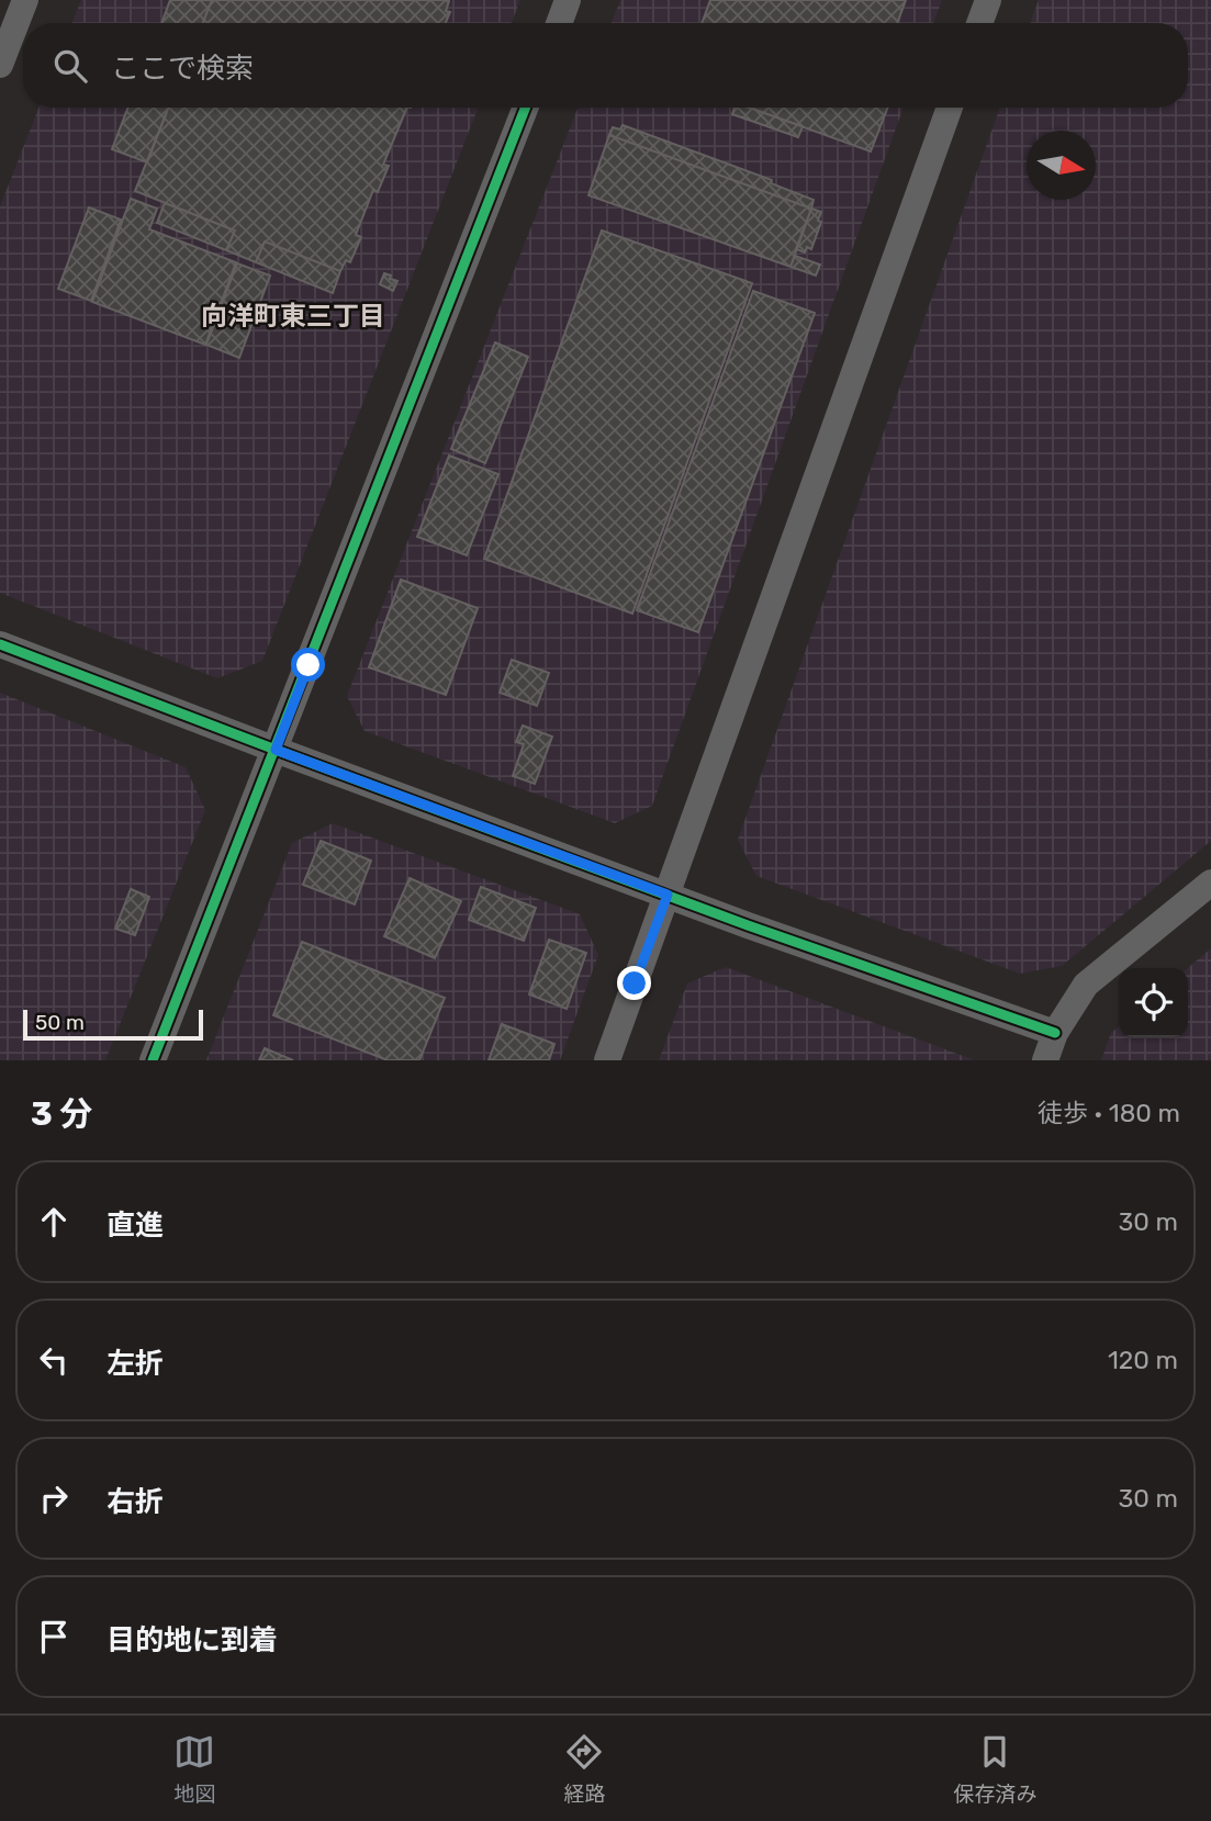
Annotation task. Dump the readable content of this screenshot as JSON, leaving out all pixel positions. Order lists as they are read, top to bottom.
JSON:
{
  "districts": ["向洋町東三丁目"],
  "scale_bar": "50 m",
  "north": "right",
  "page": {
    "search": "ここで検索",
    "scale": "50 m",
    "heading": ["3 分", "徒歩 · 180 m"],
    "list": [
      ["直進", "30 m"],
      ["左折", "120 m"],
      ["右折", "30 m"],
      "目的地に到着"
    ],
    "nav": ["地図", "経路", "保存済み"]
  }
}
